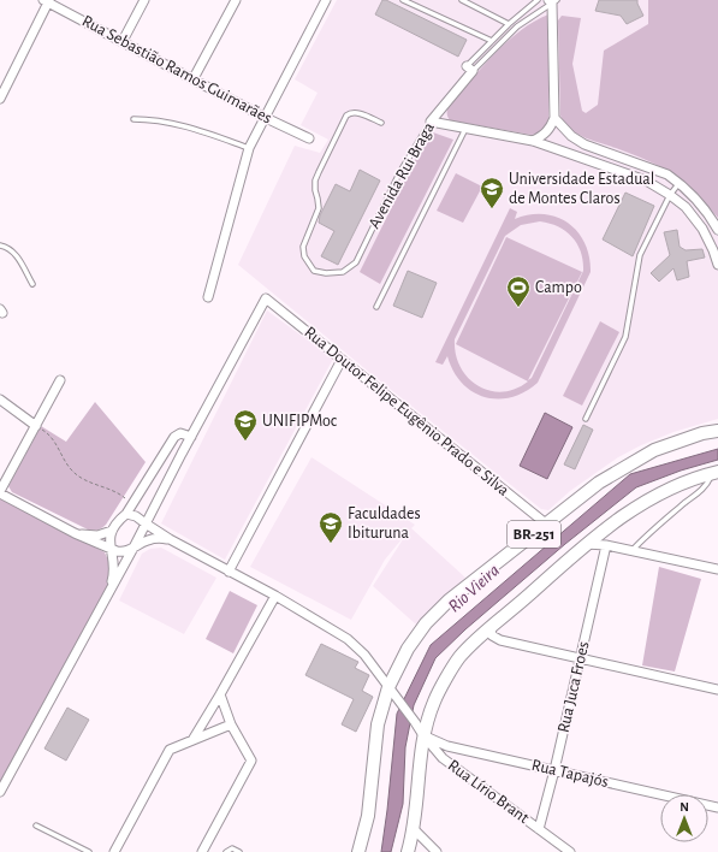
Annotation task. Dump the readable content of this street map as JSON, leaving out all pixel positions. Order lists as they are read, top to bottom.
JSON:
{
  "streets": {
    "main road": ["BR-251"],
    "street": [
      "Rua Sebastião Ramos Guimarães",
      "Avenida Rui Braga",
      "Rua Doutor Felipe Eugênio Prado e Silva",
      "Rua Juca Froes",
      "Rua Tapajós",
      "Rua Lírio Brant"
    ]
  },
  "crossings": [
    ["Rua Doutor Felipe Eugênio Prado e Silva", "BR-251"],
    ["BR-251", "Rua Tapajós"],
    ["BR-251", "Rua Lírio Brant"],
    ["Rua Juca Froes", "Rua Tapajós"],
    ["Rua Juca Froes", "Rua Lírio Brant"],
    ["Rua Tapajós", "Rua Lírio Brant"]
  ],
  "water": ["Rio Vieira"],
  "places": {
    "school or university": ["Universidade Estadual de Montes Claros", "UNIFIPMoc", "Faculdades Ibituruna"],
    "sports": ["Campo"]
  },
  "north": "top"
}
